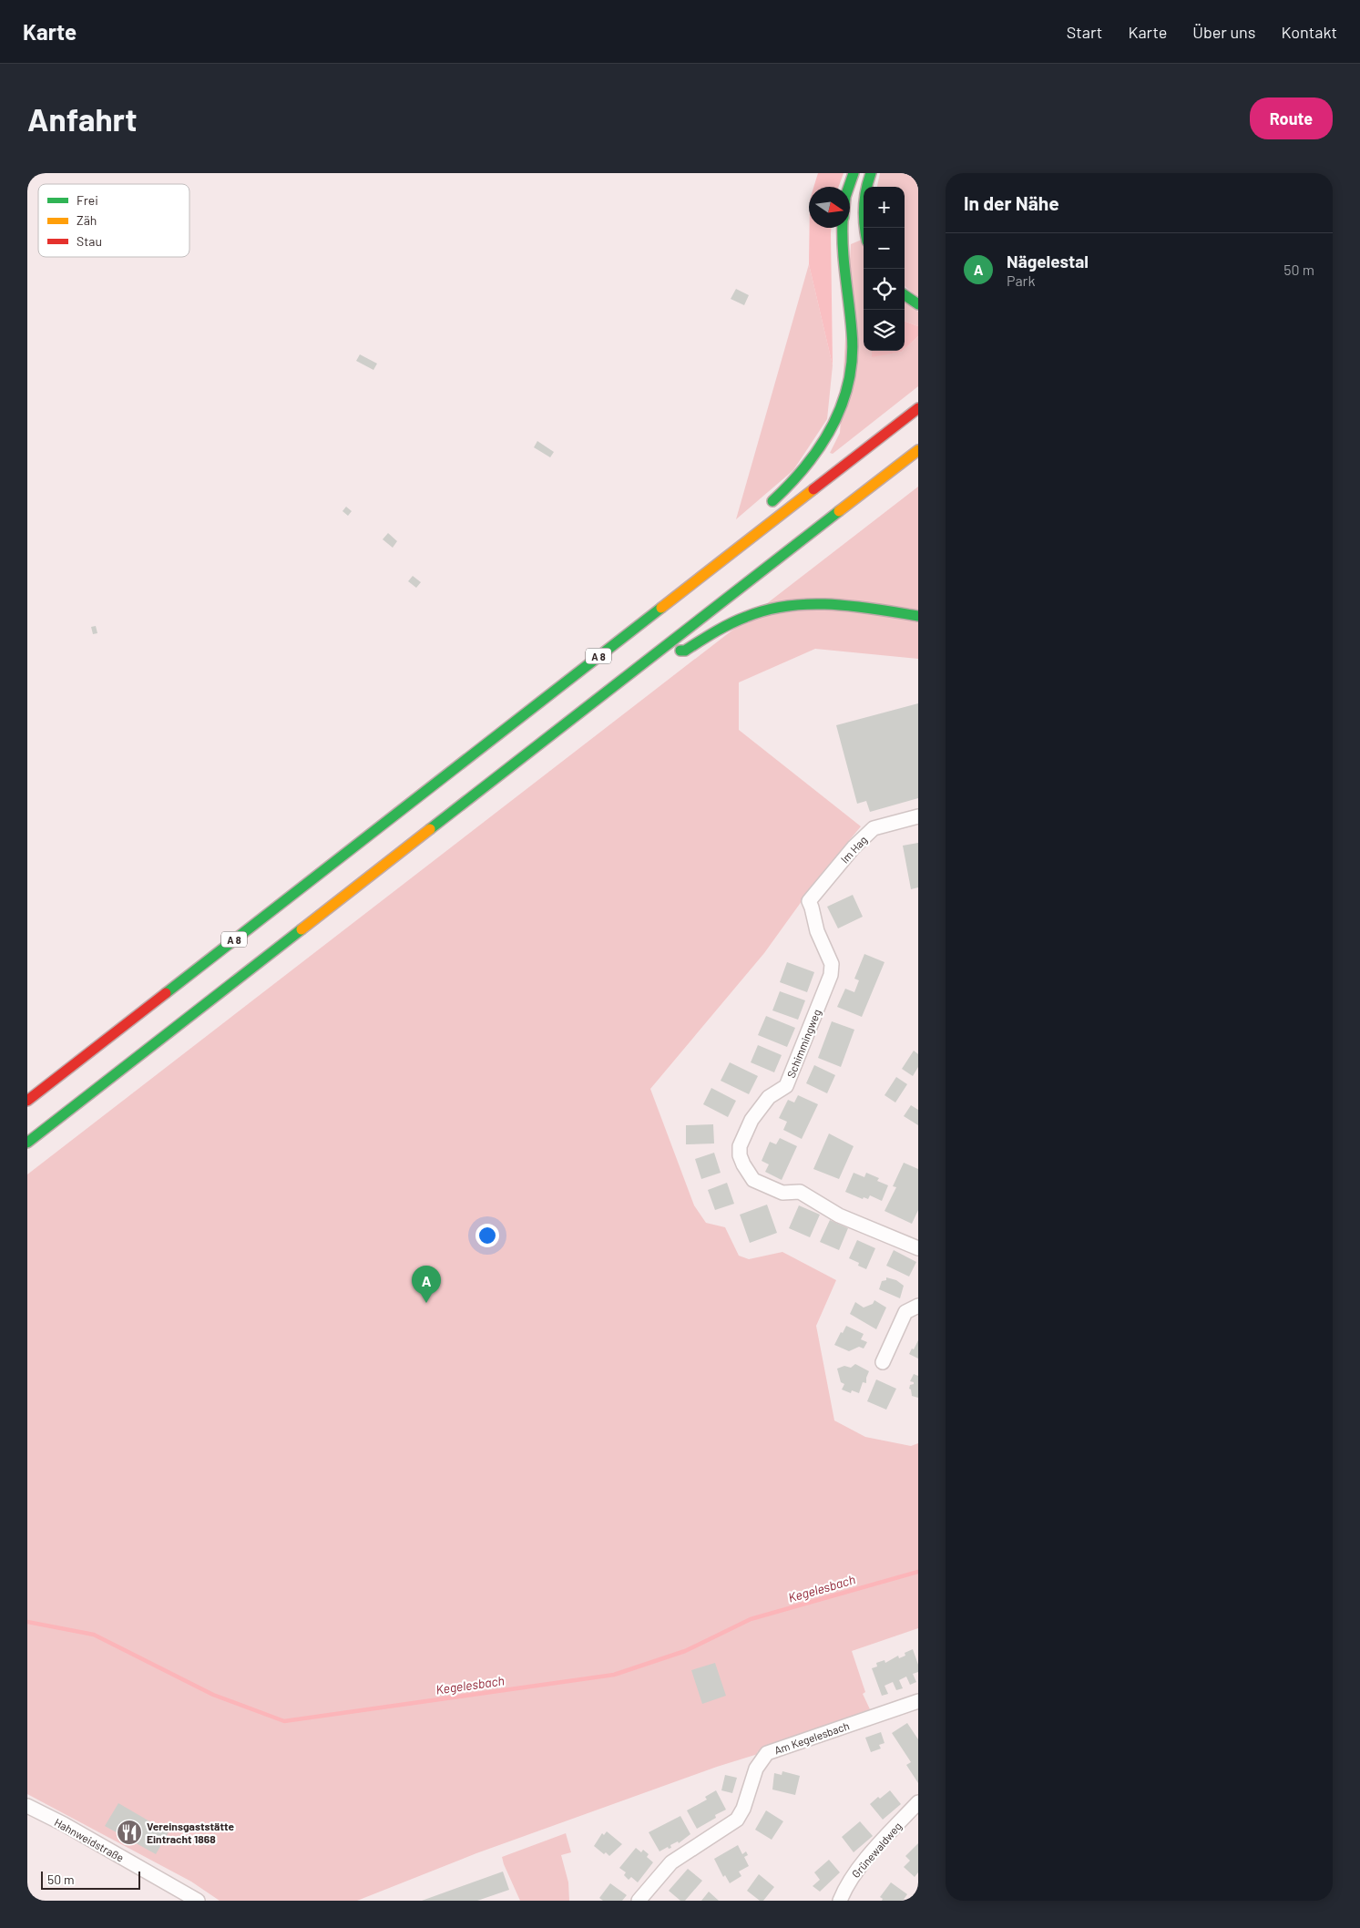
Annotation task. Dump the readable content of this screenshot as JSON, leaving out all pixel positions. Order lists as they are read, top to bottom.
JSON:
{
  "streets": {
    "highway": ["A 8"],
    "street": [
      "Im Hag",
      "Schimmingweg",
      "Am Kegelesbach",
      "Hahnweidstraße",
      "Grünewaldweg"
    ]
  },
  "crossings": [
    ["Im Hag", "Schimmingweg"]
  ],
  "water": ["Kegelesbach"],
  "places": {
    "restaurant": ["Vereinsgaststätte Eintracht 1868"]
  },
  "legend": ["Frei", "Zäh", "Stau"],
  "scale_bar": "50 m",
  "north": "right",
  "page": {
    "header": "Karte",
    "nav": [
      "Start",
      "Karte",
      "Über uns",
      "Kontakt"
    ],
    "buttons": "Route",
    "title": "Anfahrt",
    "heading": "In der Nähe",
    "map_buttons": ["+", "−"],
    "list": [
      {
        "mark": "A",
        "name": "Nägelestal",
        "note": "Park",
        "value": "50 m"
      }
    ],
    "pins": "A",
    "scale": "50 m"
  }
}
